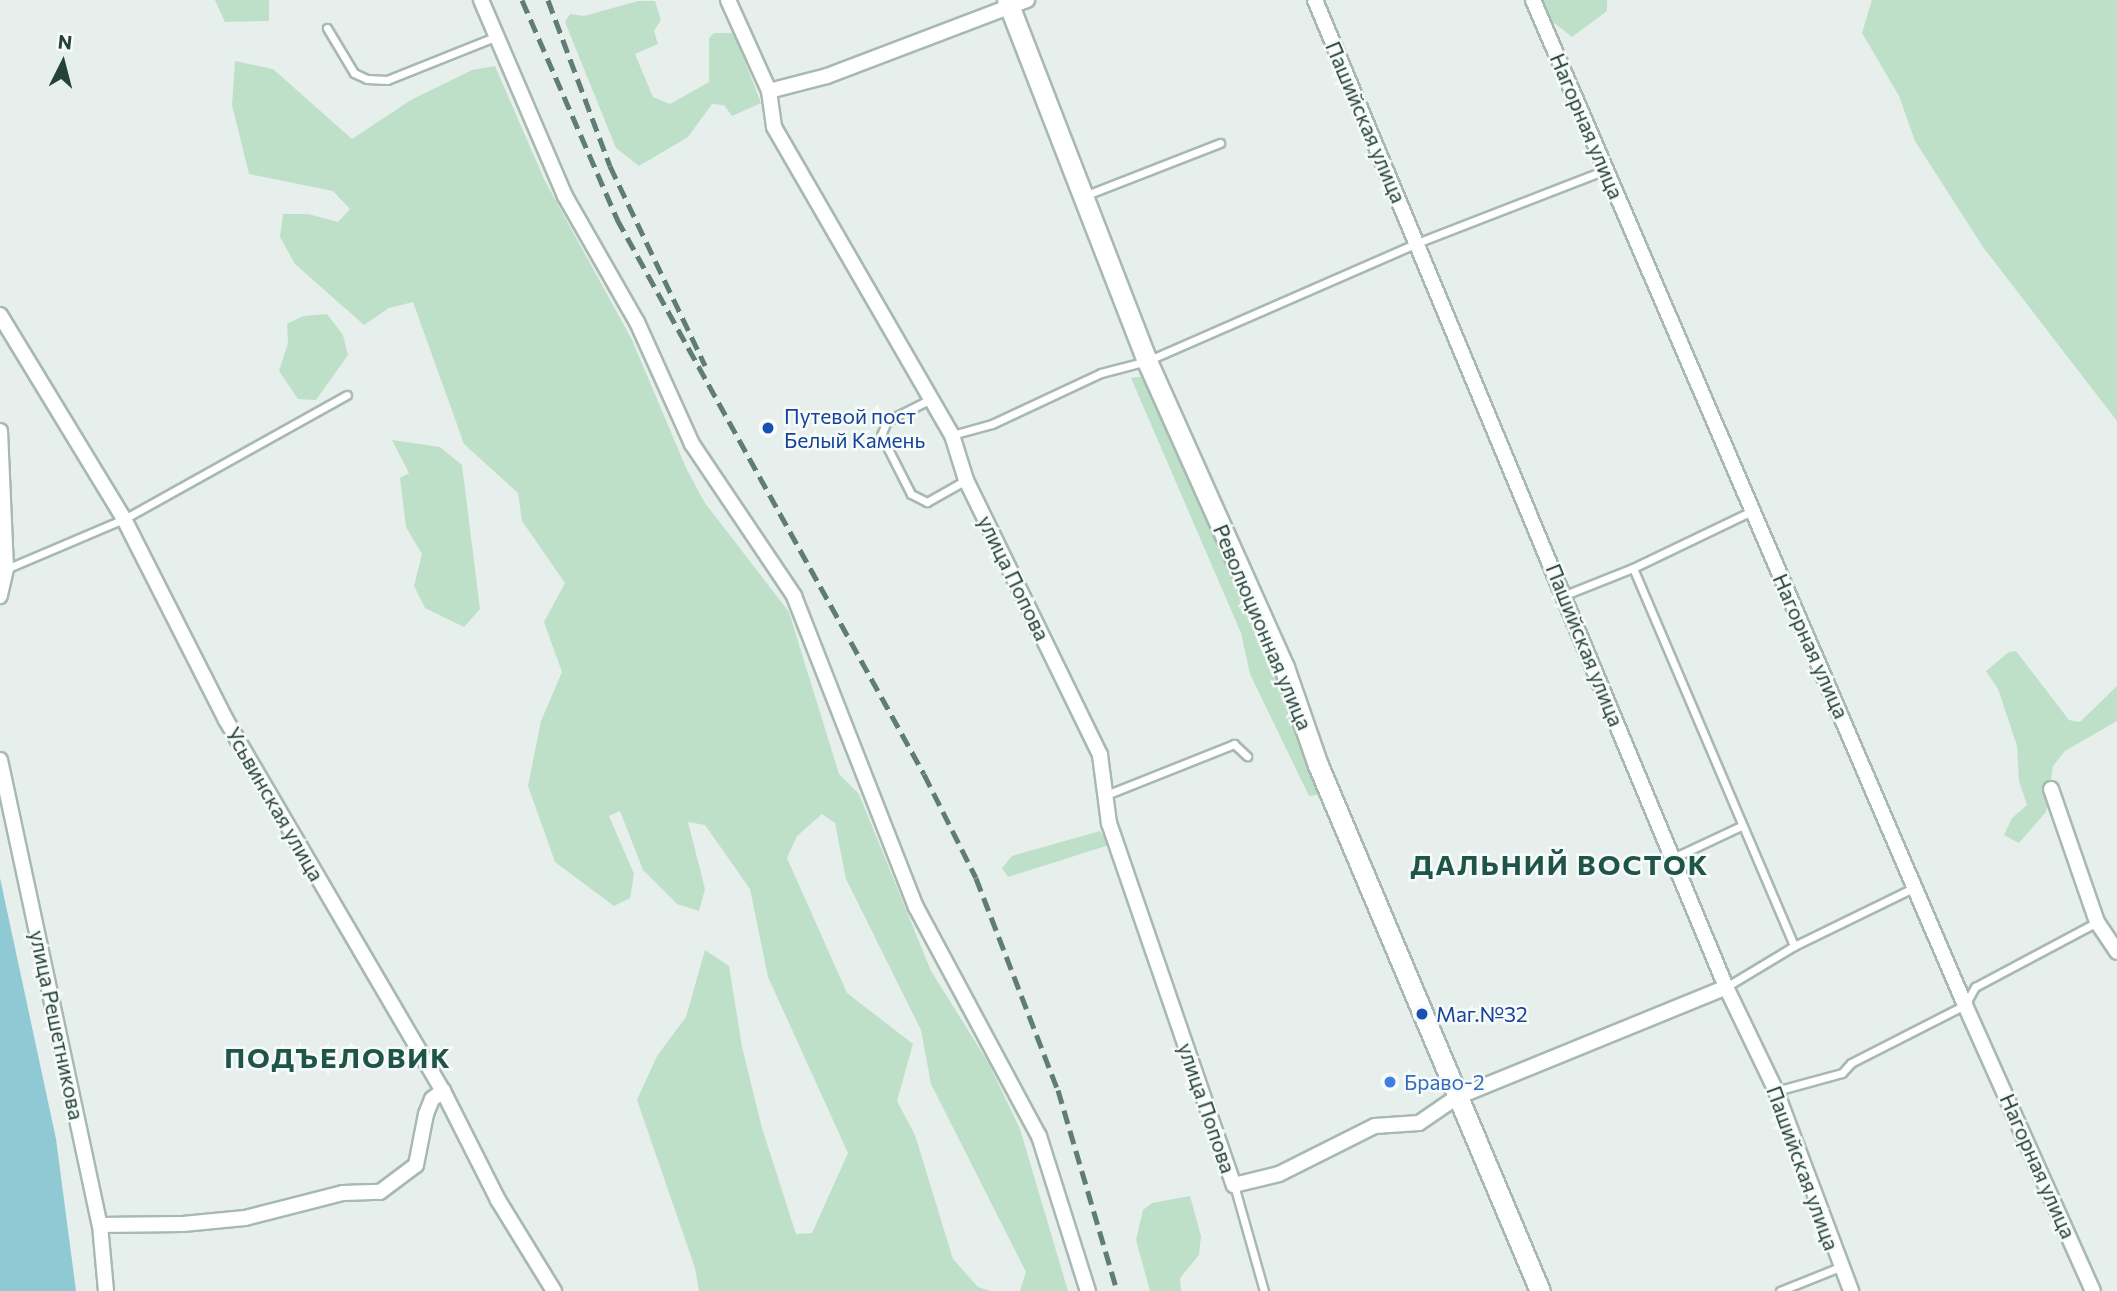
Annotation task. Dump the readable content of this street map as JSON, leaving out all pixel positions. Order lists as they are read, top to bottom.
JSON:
{
  "streets": {
    "street": [
      "Пашийская улица",
      "Нагорная улица",
      "улица Попова",
      "Революционная улица",
      "Усьвинская улица",
      "улица Решетникова"
    ]
  },
  "districts": ["ДАЛЬНИЙ ВОСТОК", "ПОДЪЕЛОВИК"],
  "places": ["Путевой пост Белый Камень", "Маг.№32", "Браво-2"],
  "north": "top"
}
